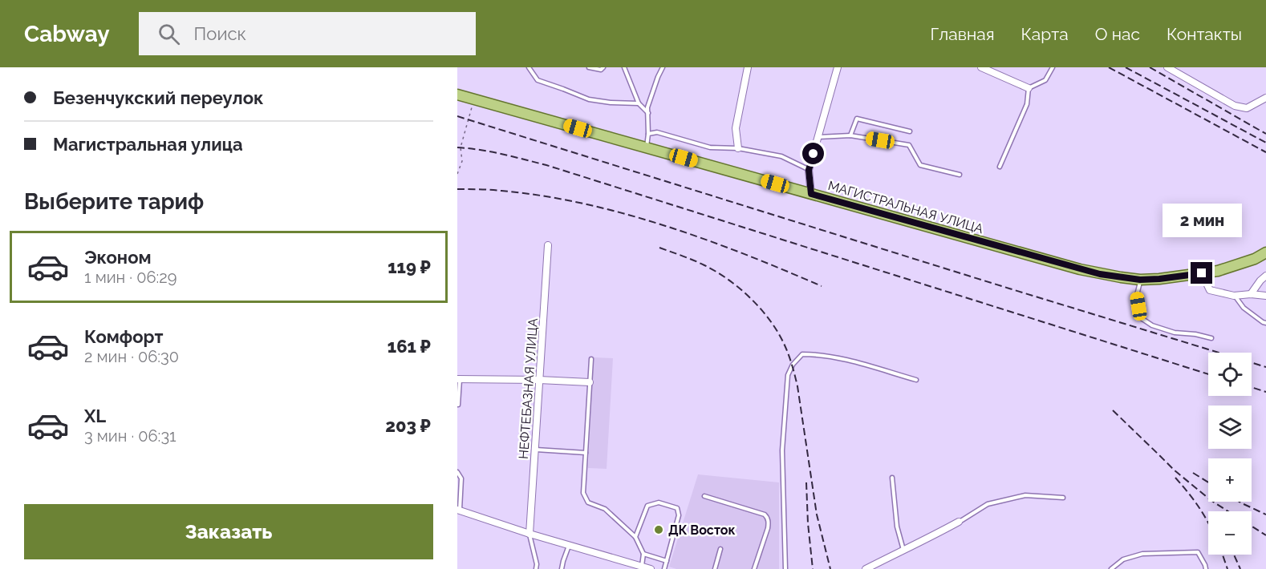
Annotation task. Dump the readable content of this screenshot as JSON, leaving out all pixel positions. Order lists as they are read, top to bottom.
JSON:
{
  "streets": {
    "main road": ["МАГИСТРАЛЬНАЯ УЛИЦА"],
    "street": ["НЕФТЕБАЗНАЯ УЛИЦА"]
  },
  "places": ["ДК Восток"],
  "page": {
    "header": "Cabway",
    "search": "Поиск",
    "nav": [
      "Главная",
      "Карта",
      "О нас",
      "Контакты"
    ],
    "banner": ["Безенчукский переулок", "Магистральная улица"],
    "heading": "Выберите тариф",
    "bubble": "2 мин",
    "list": [
      {
        "name": "Эконом",
        "note": "1 мин · 06:29",
        "value": "119 ₽"
      },
      {
        "name": "Комфорт",
        "note": "2 мин · 06:30",
        "value": "161 ₽"
      },
      {
        "name": "XL",
        "note": "3 мин · 06:31",
        "value": "203 ₽"
      }
    ],
    "map_buttons": ["+", "−"],
    "buttons": "Заказать"
  }
}
